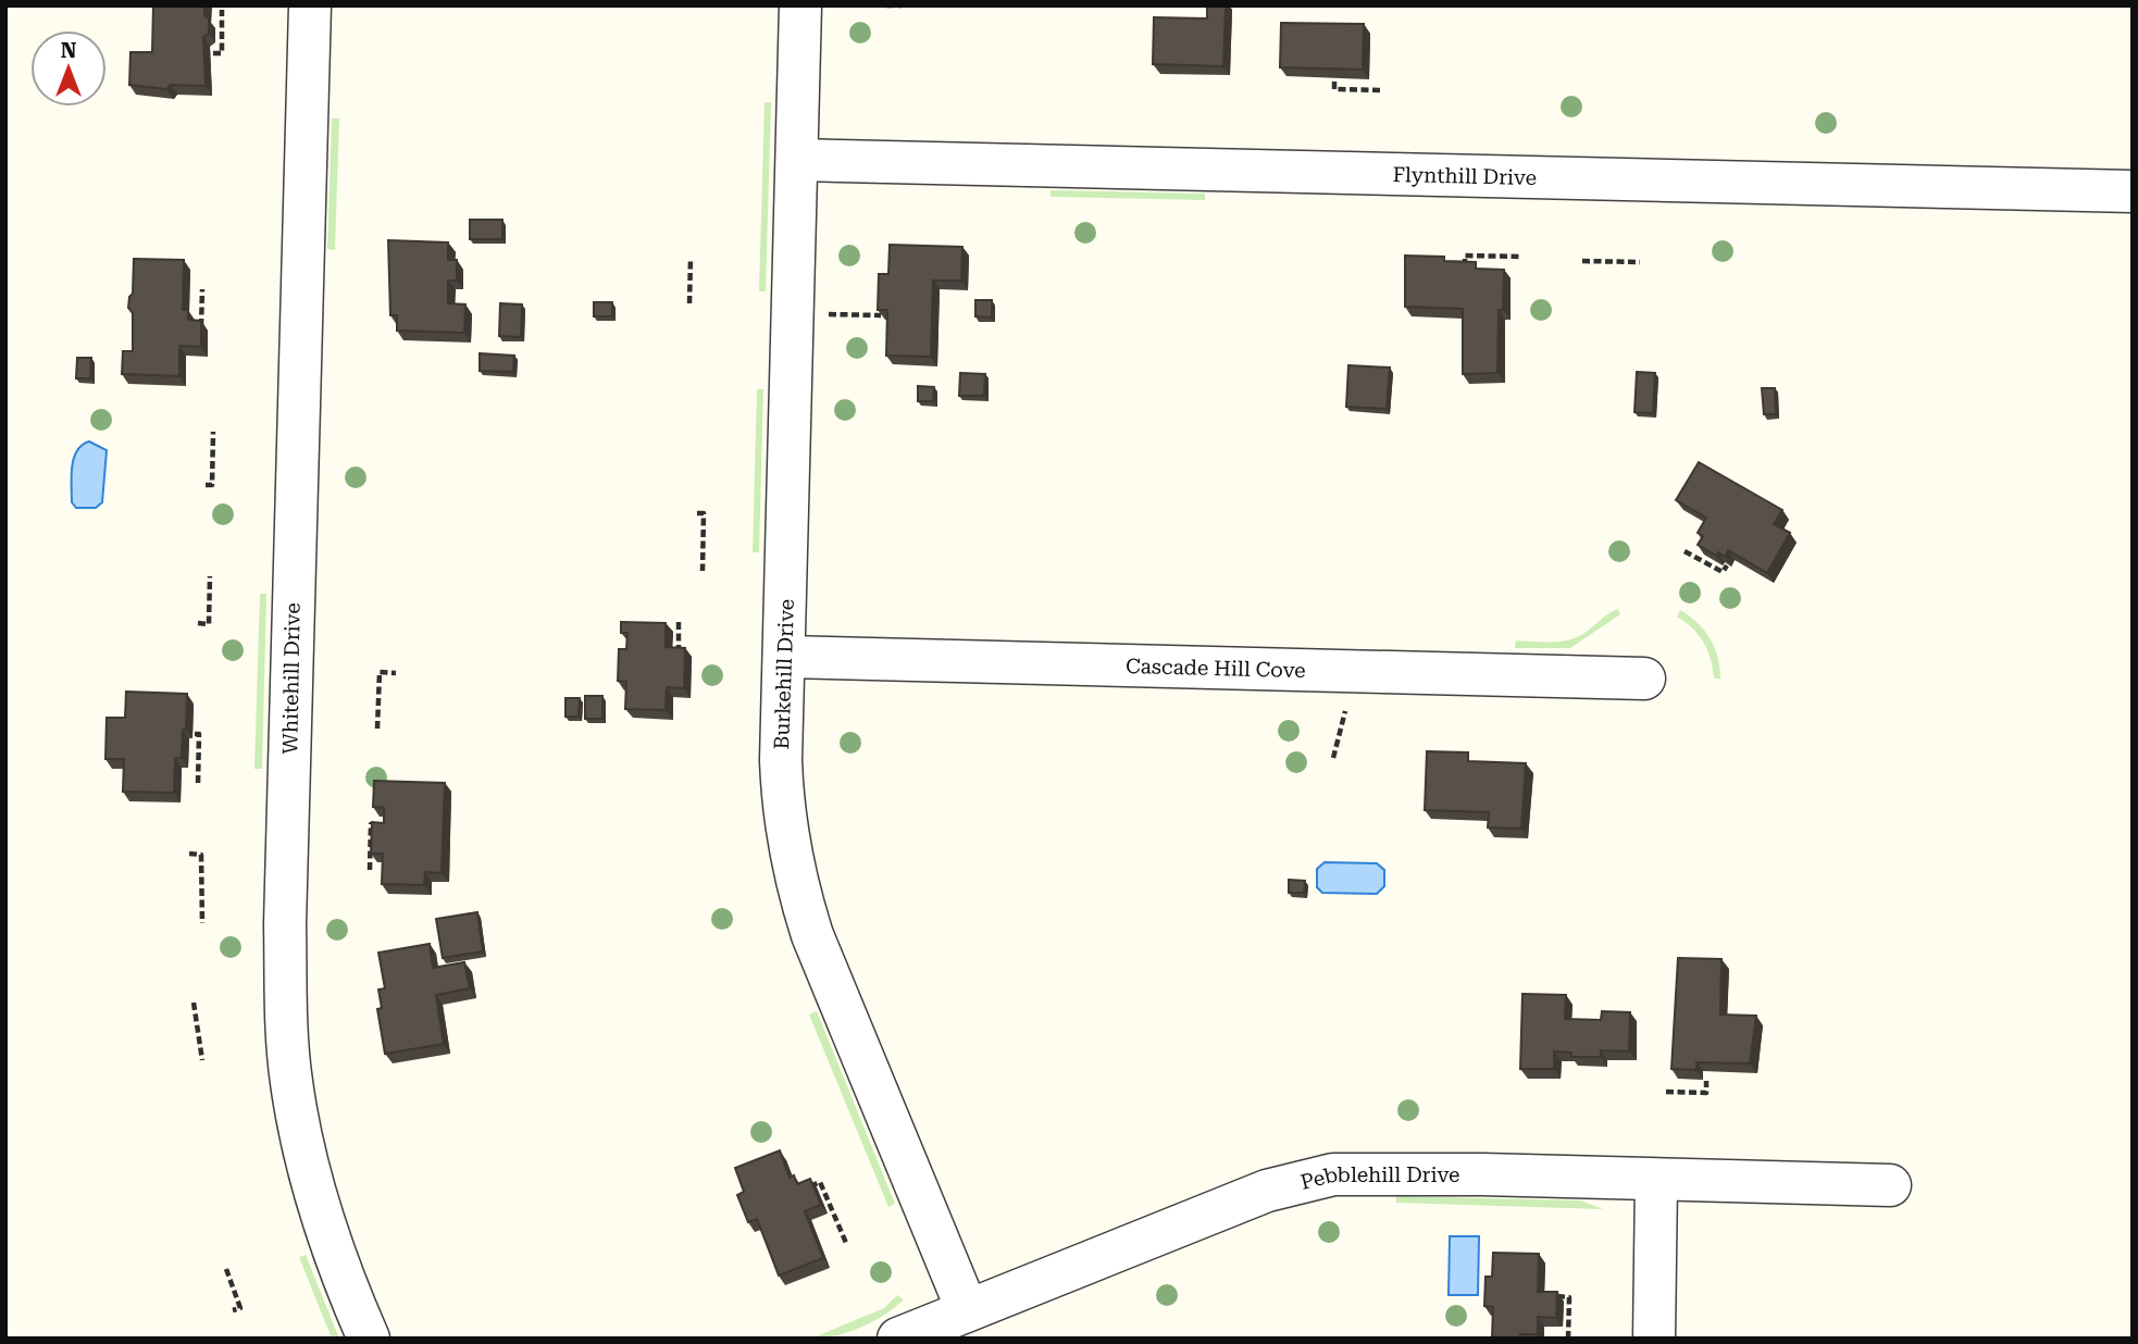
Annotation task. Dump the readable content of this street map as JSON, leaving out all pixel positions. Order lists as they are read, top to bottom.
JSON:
{
  "streets": {
    "street": [
      "Flynthill Drive",
      "Cascade Hill Cove",
      "Burkehill Drive",
      "Whitehill Drive",
      "Pebblehill Drive"
    ]
  },
  "crossings": [
    ["Flynthill Drive", "Burkehill Drive"],
    ["Cascade Hill Cove", "Burkehill Drive"],
    ["Burkehill Drive", "Pebblehill Drive"]
  ],
  "north": "top"
}
